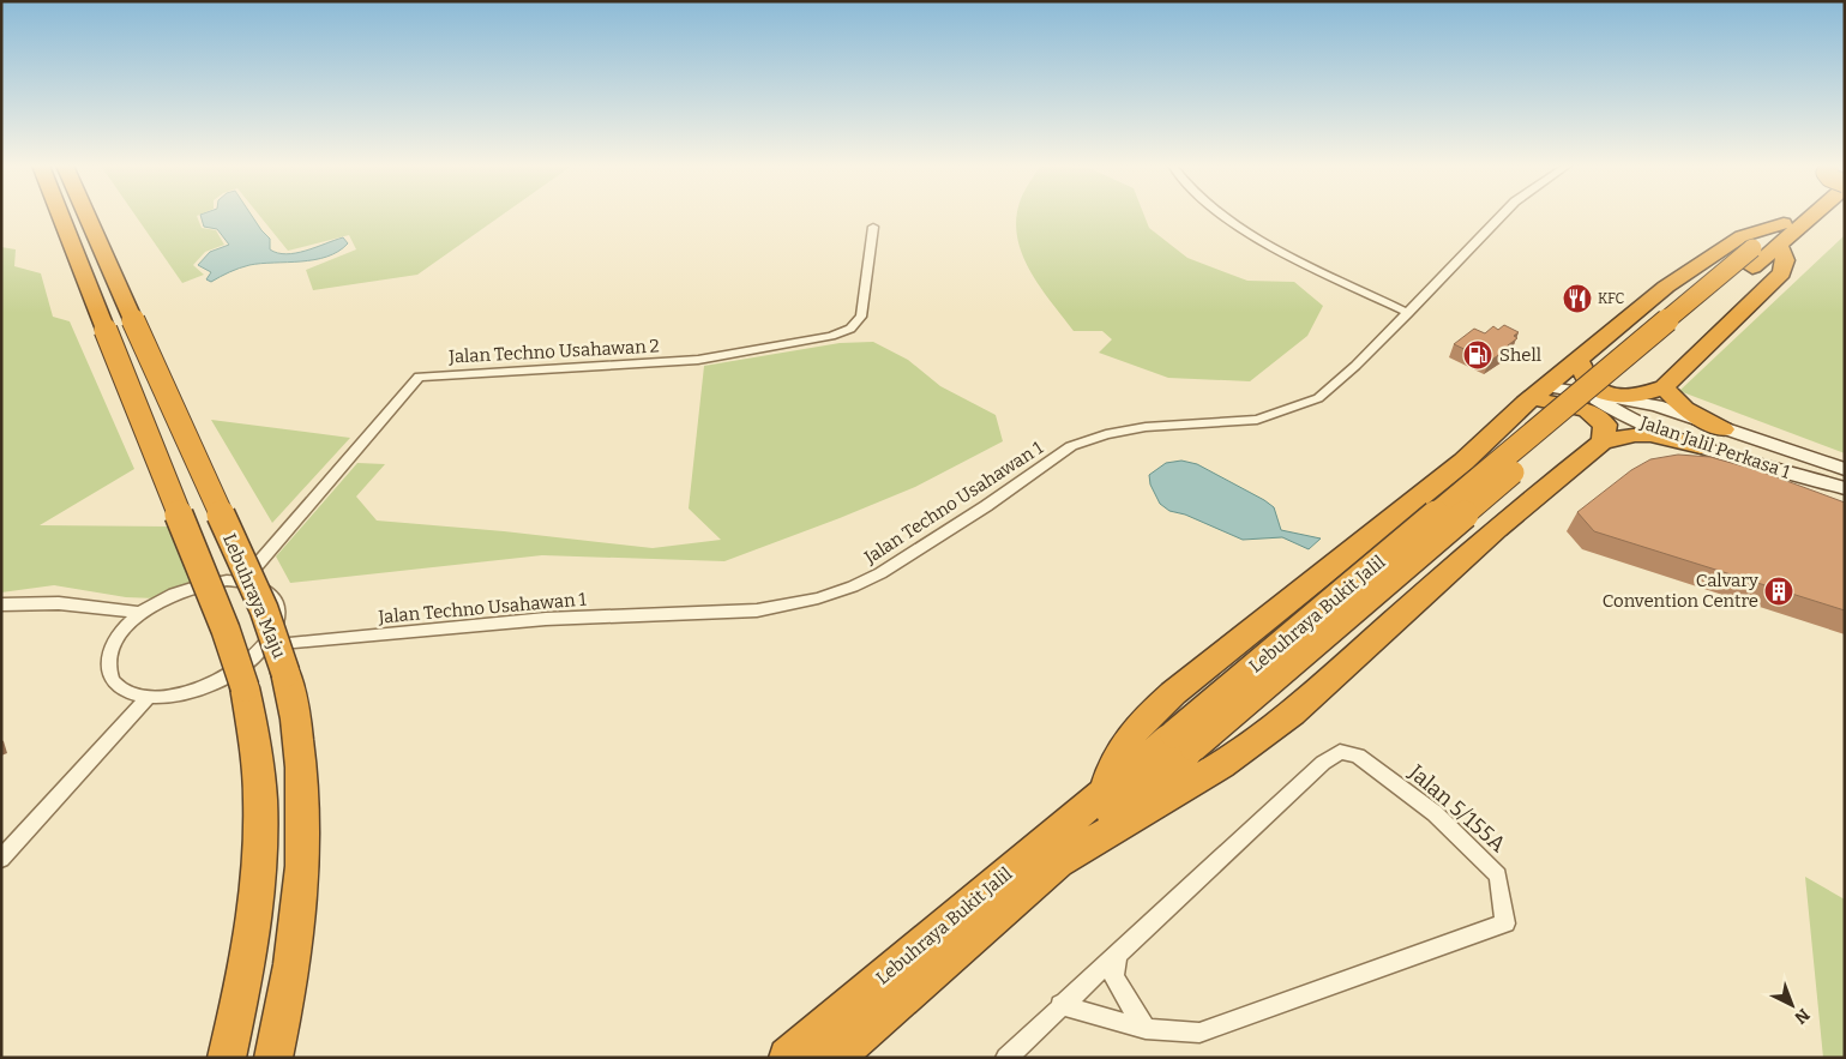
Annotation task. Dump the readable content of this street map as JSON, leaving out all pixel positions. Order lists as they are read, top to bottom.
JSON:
{
  "streets": {
    "highway": ["Lebuhraya Maju", "Lebuhraya Bukit Jalil"],
    "main road": ["Jalan Jalil Perkasa 1"],
    "street": ["Jalan Techno Usahawan 2", "Jalan Techno Usahawan 1", "Jalan 5/155A"]
  },
  "places": {
    "restaurant": ["KFC"],
    "fuel station": ["Shell"],
    "building": ["Calvary Convention Centre"]
  },
  "north": "bottom right"
}
